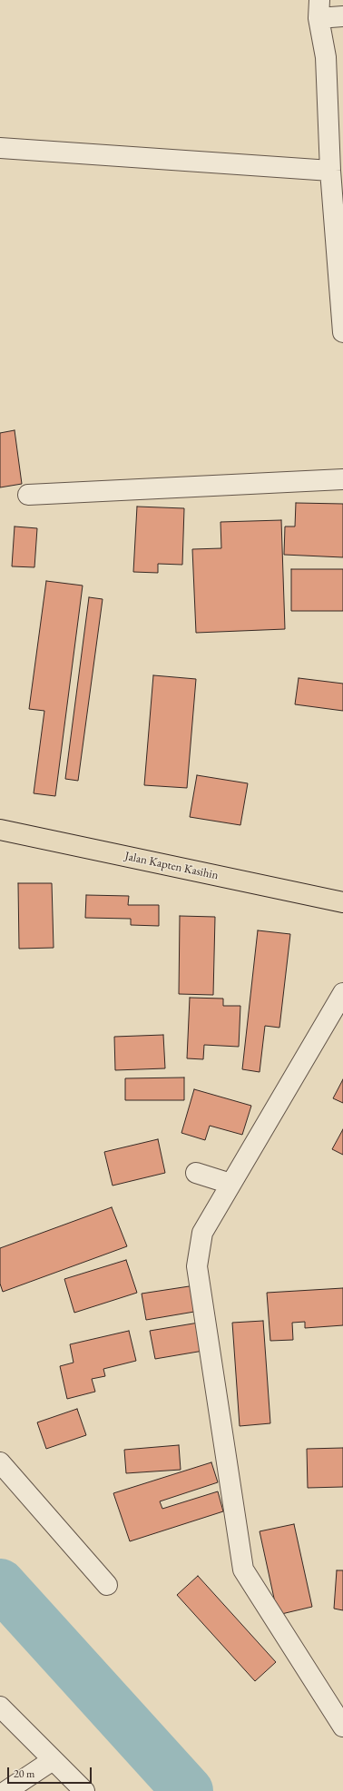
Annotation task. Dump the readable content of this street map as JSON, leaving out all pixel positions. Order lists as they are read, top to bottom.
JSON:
{
  "streets": {
    "main road": ["Jalan Kapten Kasihin"]
  },
  "scale_bar": "20 m"
}
